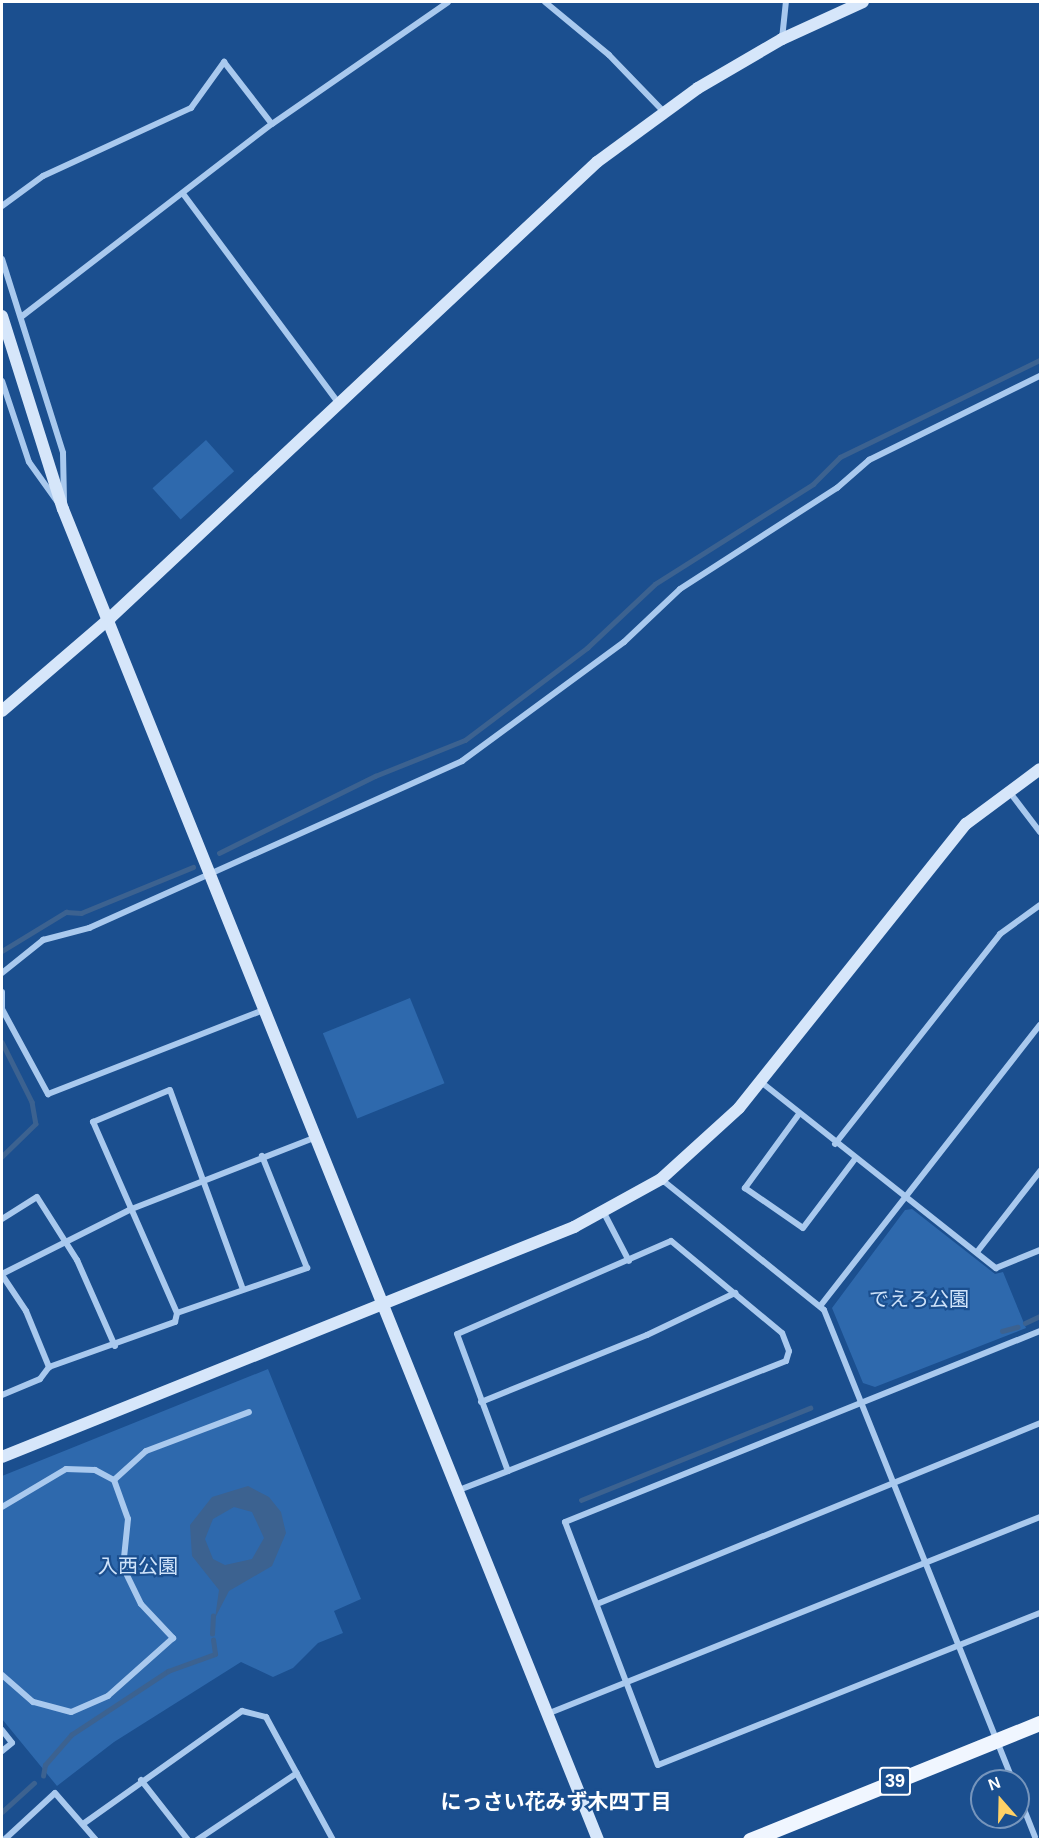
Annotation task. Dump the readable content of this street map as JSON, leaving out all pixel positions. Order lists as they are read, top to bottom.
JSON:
{
  "streets": {
    "main road": ["39"]
  },
  "districts": ["にっさい花みず木四丁目"],
  "parks": ["でえろ公園", "入西公園"],
  "north": "top"
}
